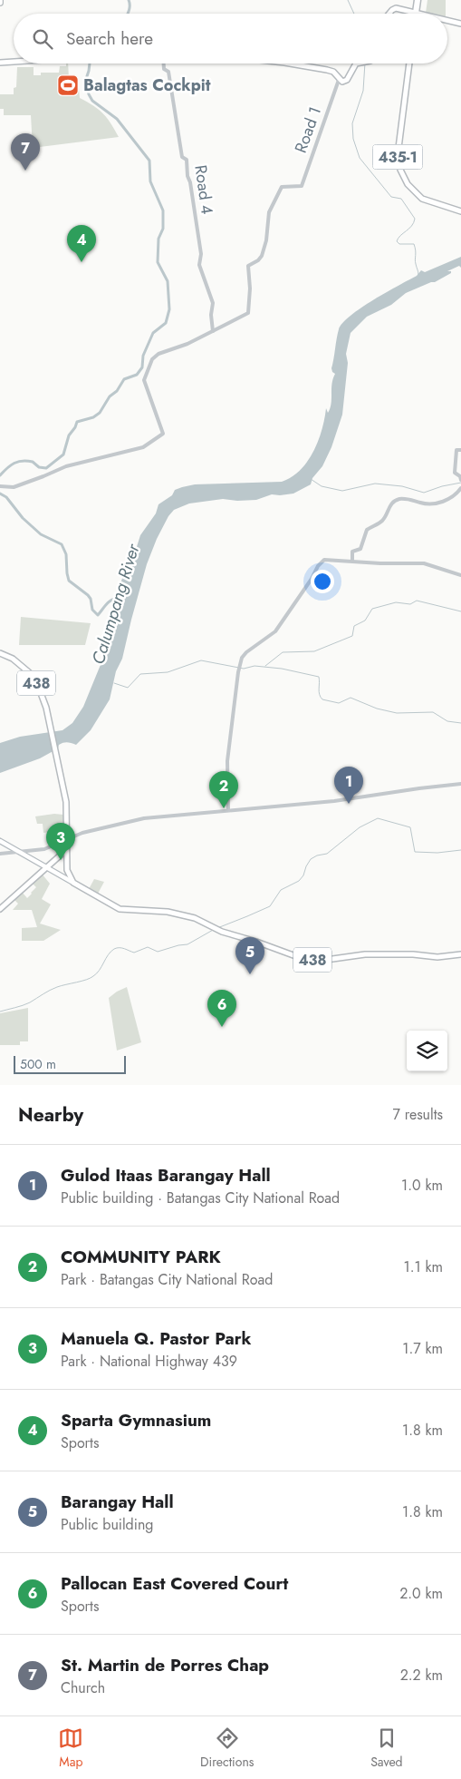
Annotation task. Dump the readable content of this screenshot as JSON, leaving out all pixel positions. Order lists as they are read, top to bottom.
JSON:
{
  "streets": {
    "main road": ["435-1", "438"],
    "street": ["Road 1", "Road 4"]
  },
  "crossings": [
    ["Road 1", "Road 4"]
  ],
  "water": ["Calumpang River"],
  "places": {
    "sports": ["Balagtas Cockpit"]
  },
  "scale_bar": "500 m",
  "page": {
    "search": "Search here",
    "pins": [
      "7",
      "4",
      "1",
      "2",
      "3",
      "5",
      "6"
    ],
    "scale": "500 m",
    "heading": ["Nearby", "7 results"],
    "list": [
      {
        "mark": "1",
        "name": "Gulod Itaas Barangay Hall",
        "note": "Public building · Batangas City National Road",
        "value": "1.0 km"
      },
      {
        "mark": "2",
        "name": "COMMUNITY PARK",
        "note": "Park · Batangas City National Road",
        "value": "1.1 km"
      },
      {
        "mark": "3",
        "name": "Manuela Q. Pastor Park",
        "note": "Park · National Highway 439",
        "value": "1.7 km"
      },
      {
        "mark": "4",
        "name": "Sparta Gymnasium",
        "note": "Sports",
        "value": "1.8 km"
      },
      {
        "mark": "5",
        "name": "Barangay Hall",
        "note": "Public building",
        "value": "1.8 km"
      },
      {
        "mark": "6",
        "name": "Pallocan East Covered Court",
        "note": "Sports",
        "value": "2.0 km"
      },
      {
        "mark": "7",
        "name": "St. Martin de Porres Chap",
        "note": "Church",
        "value": "2.2 km"
      }
    ],
    "nav": ["Map", "Directions", "Saved"]
  }
}
